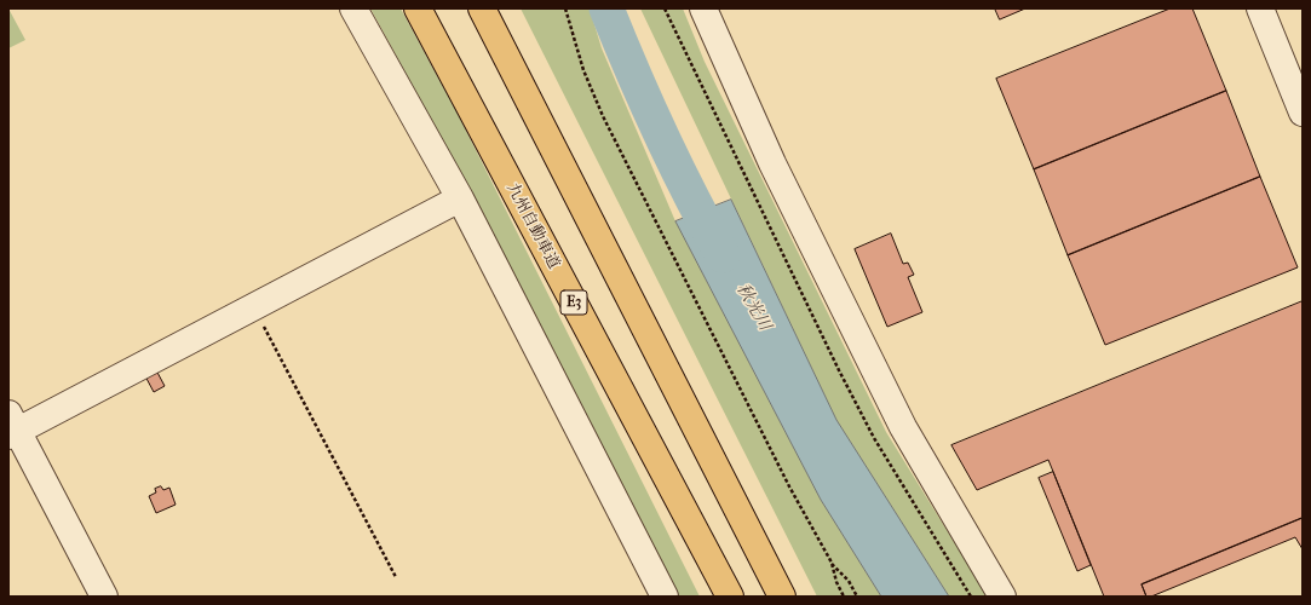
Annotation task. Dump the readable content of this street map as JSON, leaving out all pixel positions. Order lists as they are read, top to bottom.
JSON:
{
  "streets": {
    "highway": ["九州自動車道", "E3"]
  },
  "water": ["秋光川"]
}
